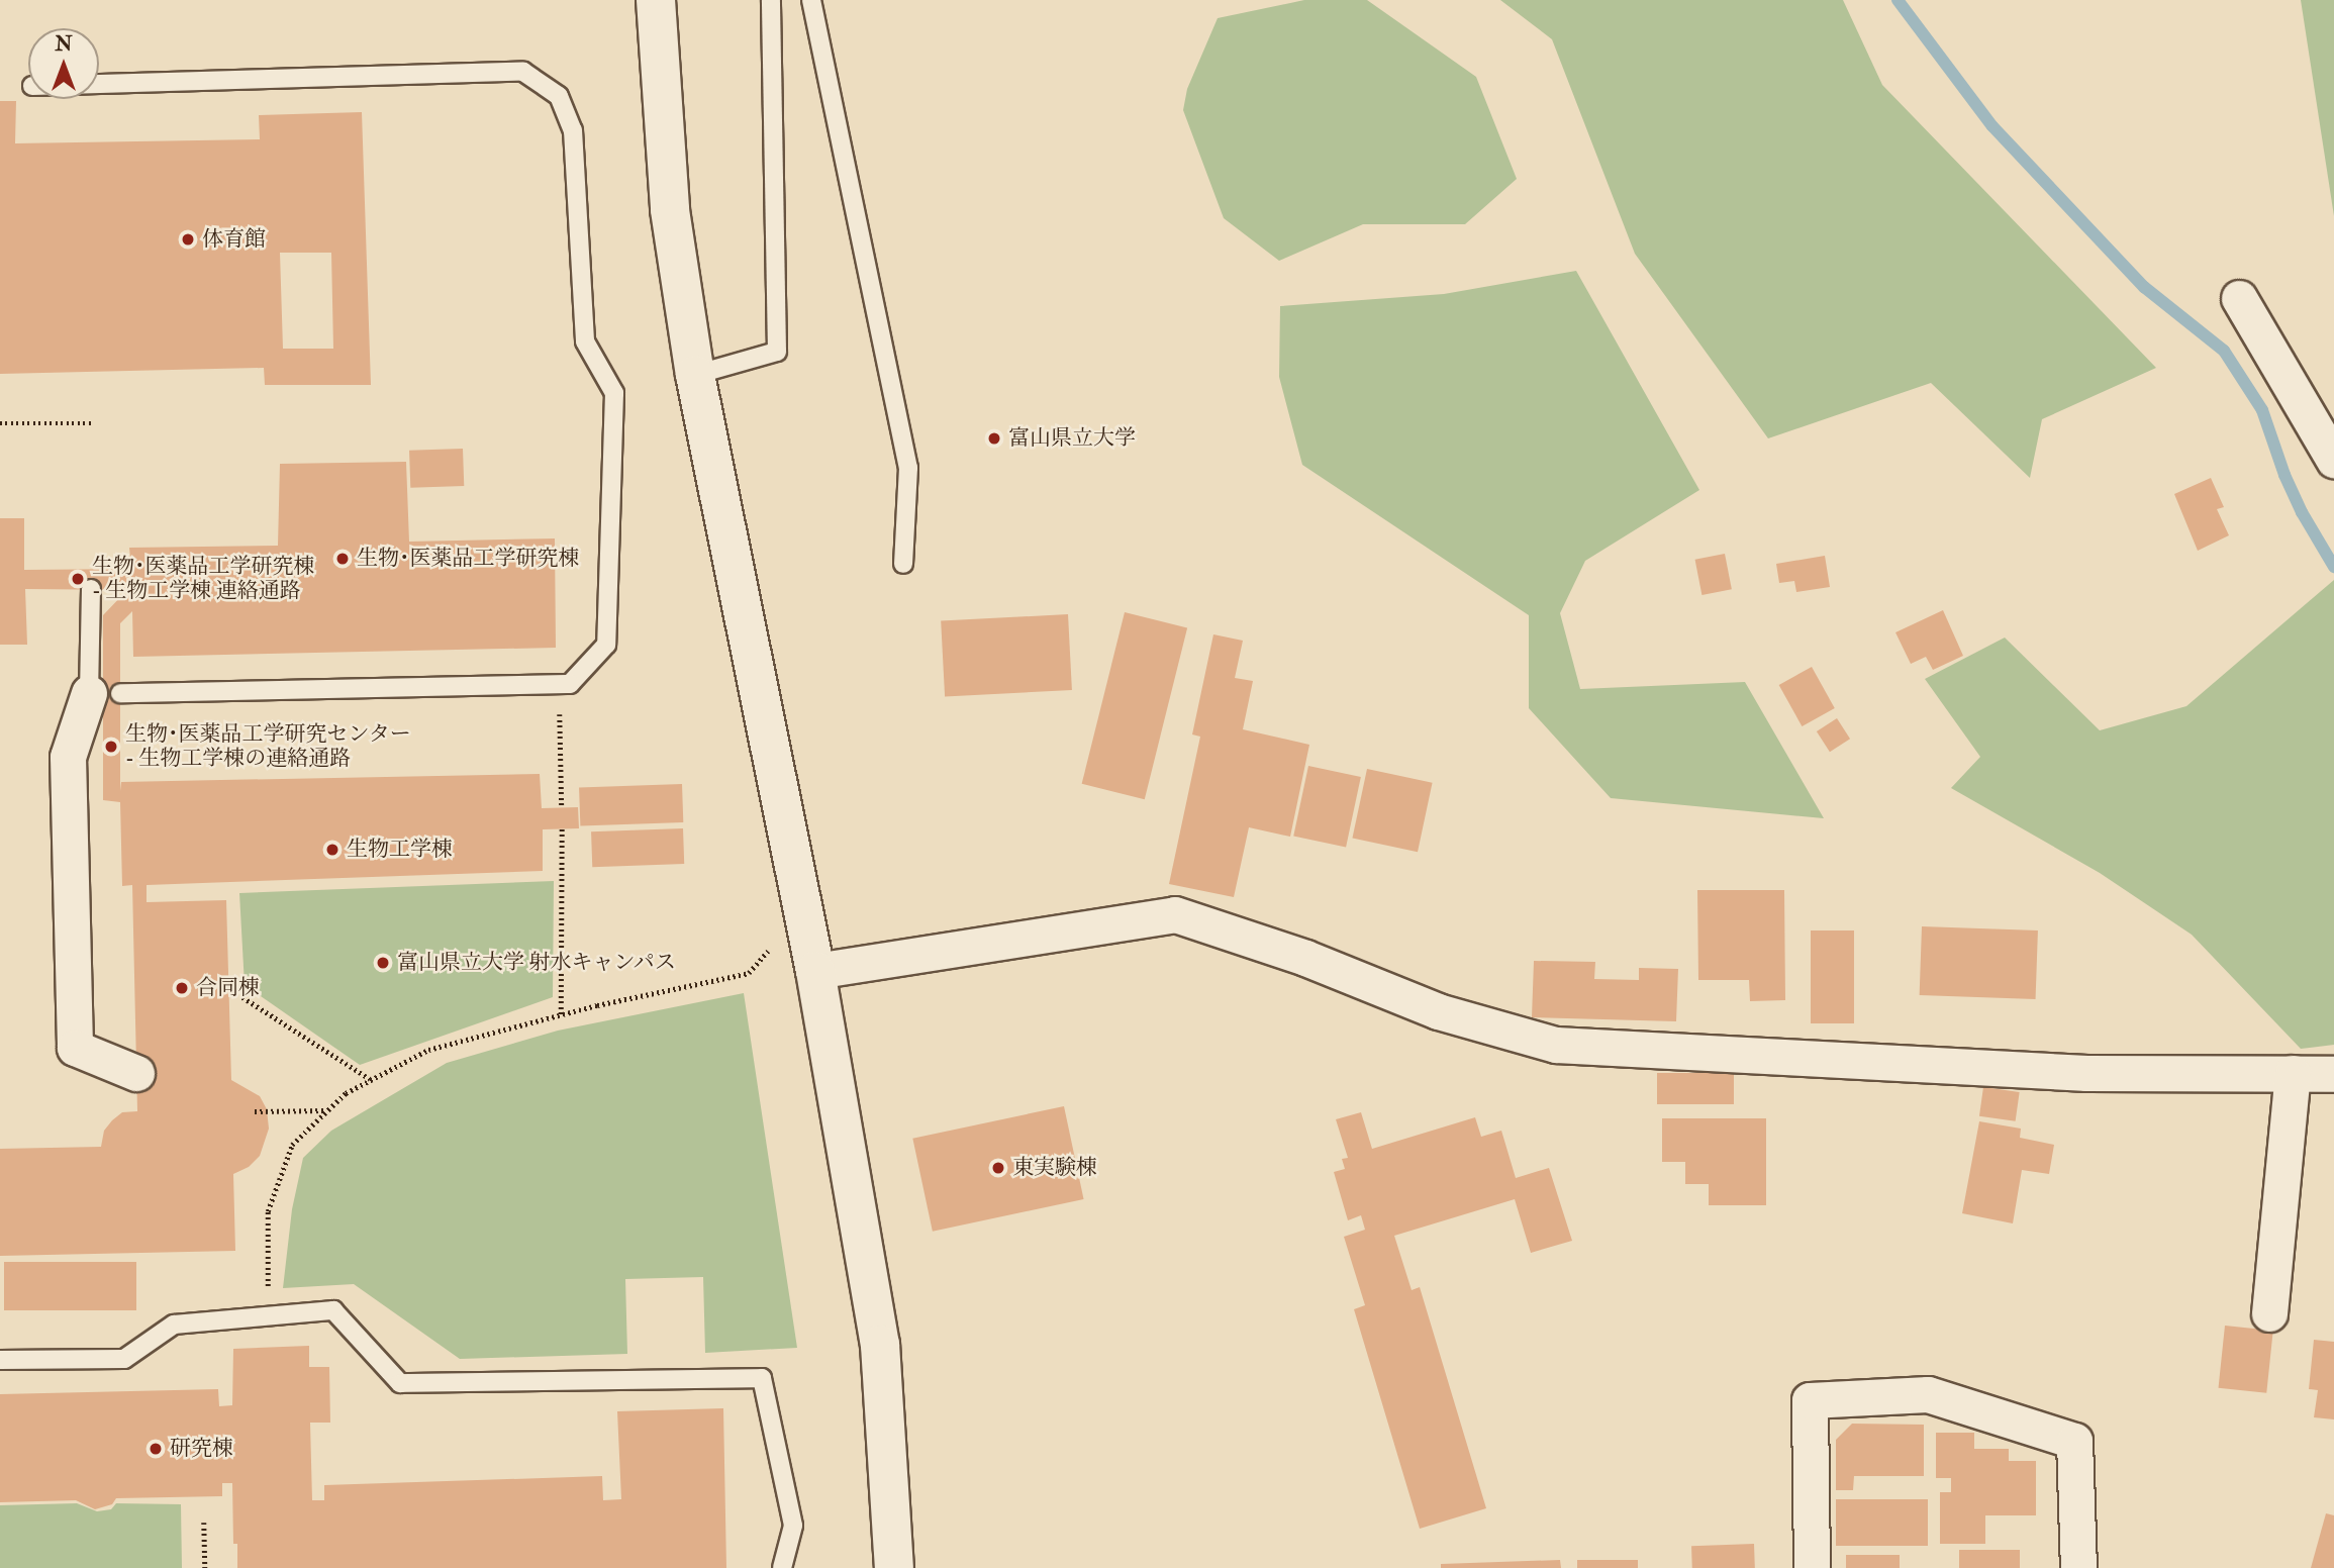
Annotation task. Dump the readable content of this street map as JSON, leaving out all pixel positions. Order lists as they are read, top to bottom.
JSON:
{
  "places": [
    "体育館",
    "富山県立大学",
    "生物･医薬品工学研究棟",
    "生物･医薬品工学研究棟 - 生物工学棟 連絡通路",
    "生物･医薬品工学研究センター - 生物工学棟の連絡通路",
    "生物工学棟",
    "富山県立大学 射水キャンパス",
    "合同棟",
    "東実験棟",
    "研究棟"
  ],
  "north": "top"
}
